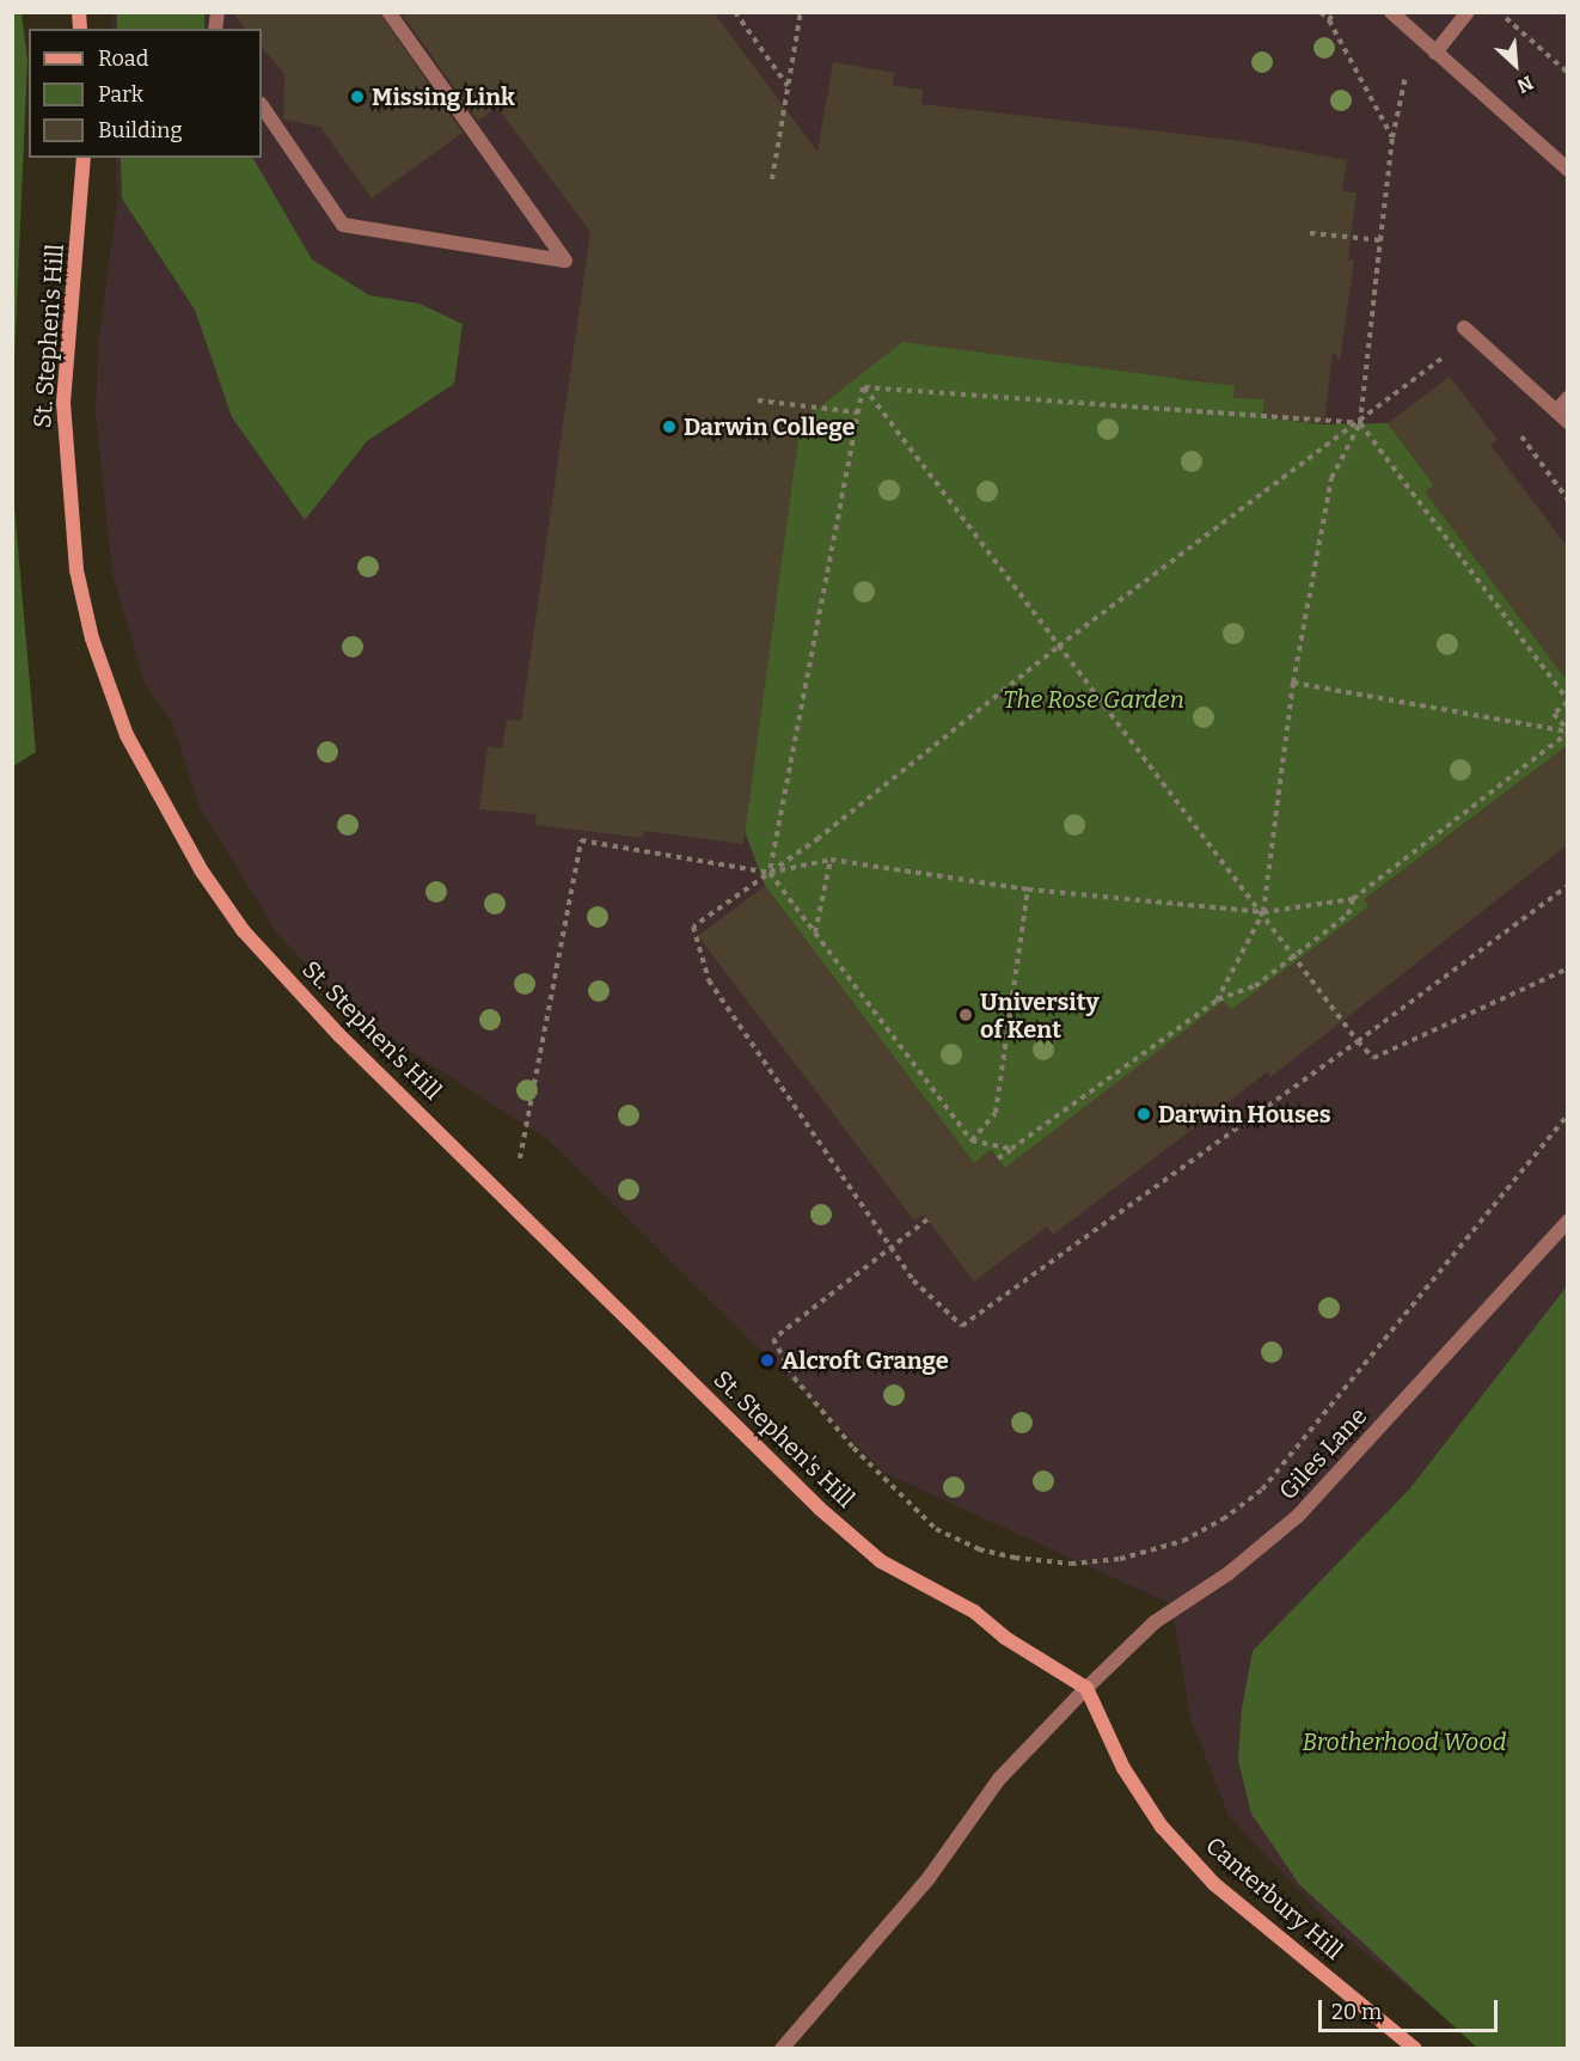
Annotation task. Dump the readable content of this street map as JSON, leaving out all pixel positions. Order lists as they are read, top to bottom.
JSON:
{
  "streets": {
    "street": ["St. Stephen's Hill", "Giles Lane", "Canterbury Hill"]
  },
  "crossings": [
    ["St. Stephen's Hill", "Giles Lane"],
    ["St. Stephen's Hill", "Canterbury Hill"],
    ["Giles Lane", "Canterbury Hill"]
  ],
  "parks": ["The Rose Garden", "Brotherhood Wood"],
  "places": [
    "Missing Link",
    "Darwin College",
    "University of Kent",
    "Darwin Houses",
    "Alcroft Grange"
  ],
  "legend": ["Road", "Park", "Building"],
  "scale_bar": "20 m",
  "north": "bottom right"
}
